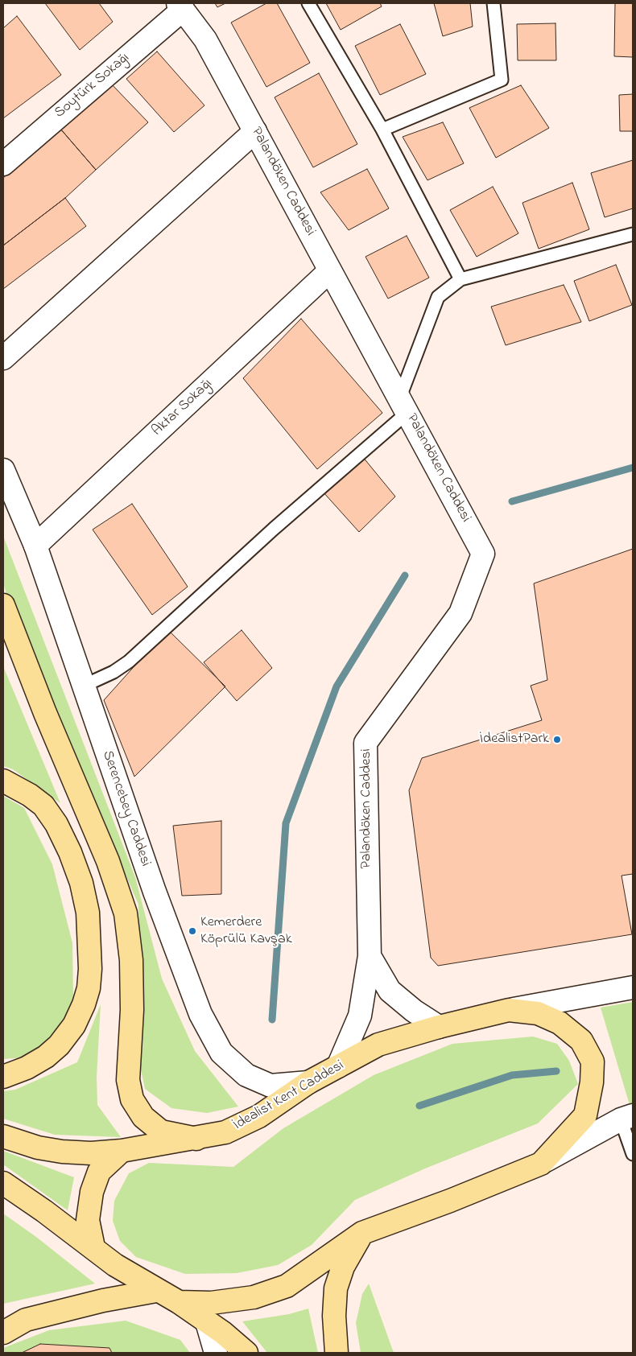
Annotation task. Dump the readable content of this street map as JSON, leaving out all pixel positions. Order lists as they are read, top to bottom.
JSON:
{
  "streets": {
    "main road": ["İdealist Kent Caddesi"],
    "street": [
      "Soytürk Sokağı",
      "Palandöken Caddesi",
      "Aktar Sokağı",
      "Serencebey Caddesi"
    ]
  },
  "crossings": [
    ["Soytürk Sokağı", "Palandöken Caddesi"],
    ["Palandöken Caddesi", "Aktar Sokağı"],
    ["Palandöken Caddesi", "İdealist Kent Caddesi"],
    ["Aktar Sokağı", "Serencebey Caddesi"],
    ["Serencebey Caddesi", "İdealist Kent Caddesi"]
  ],
  "places": ["İdealistPark", "Kemerdere Köprülü Kavşak"]
}
